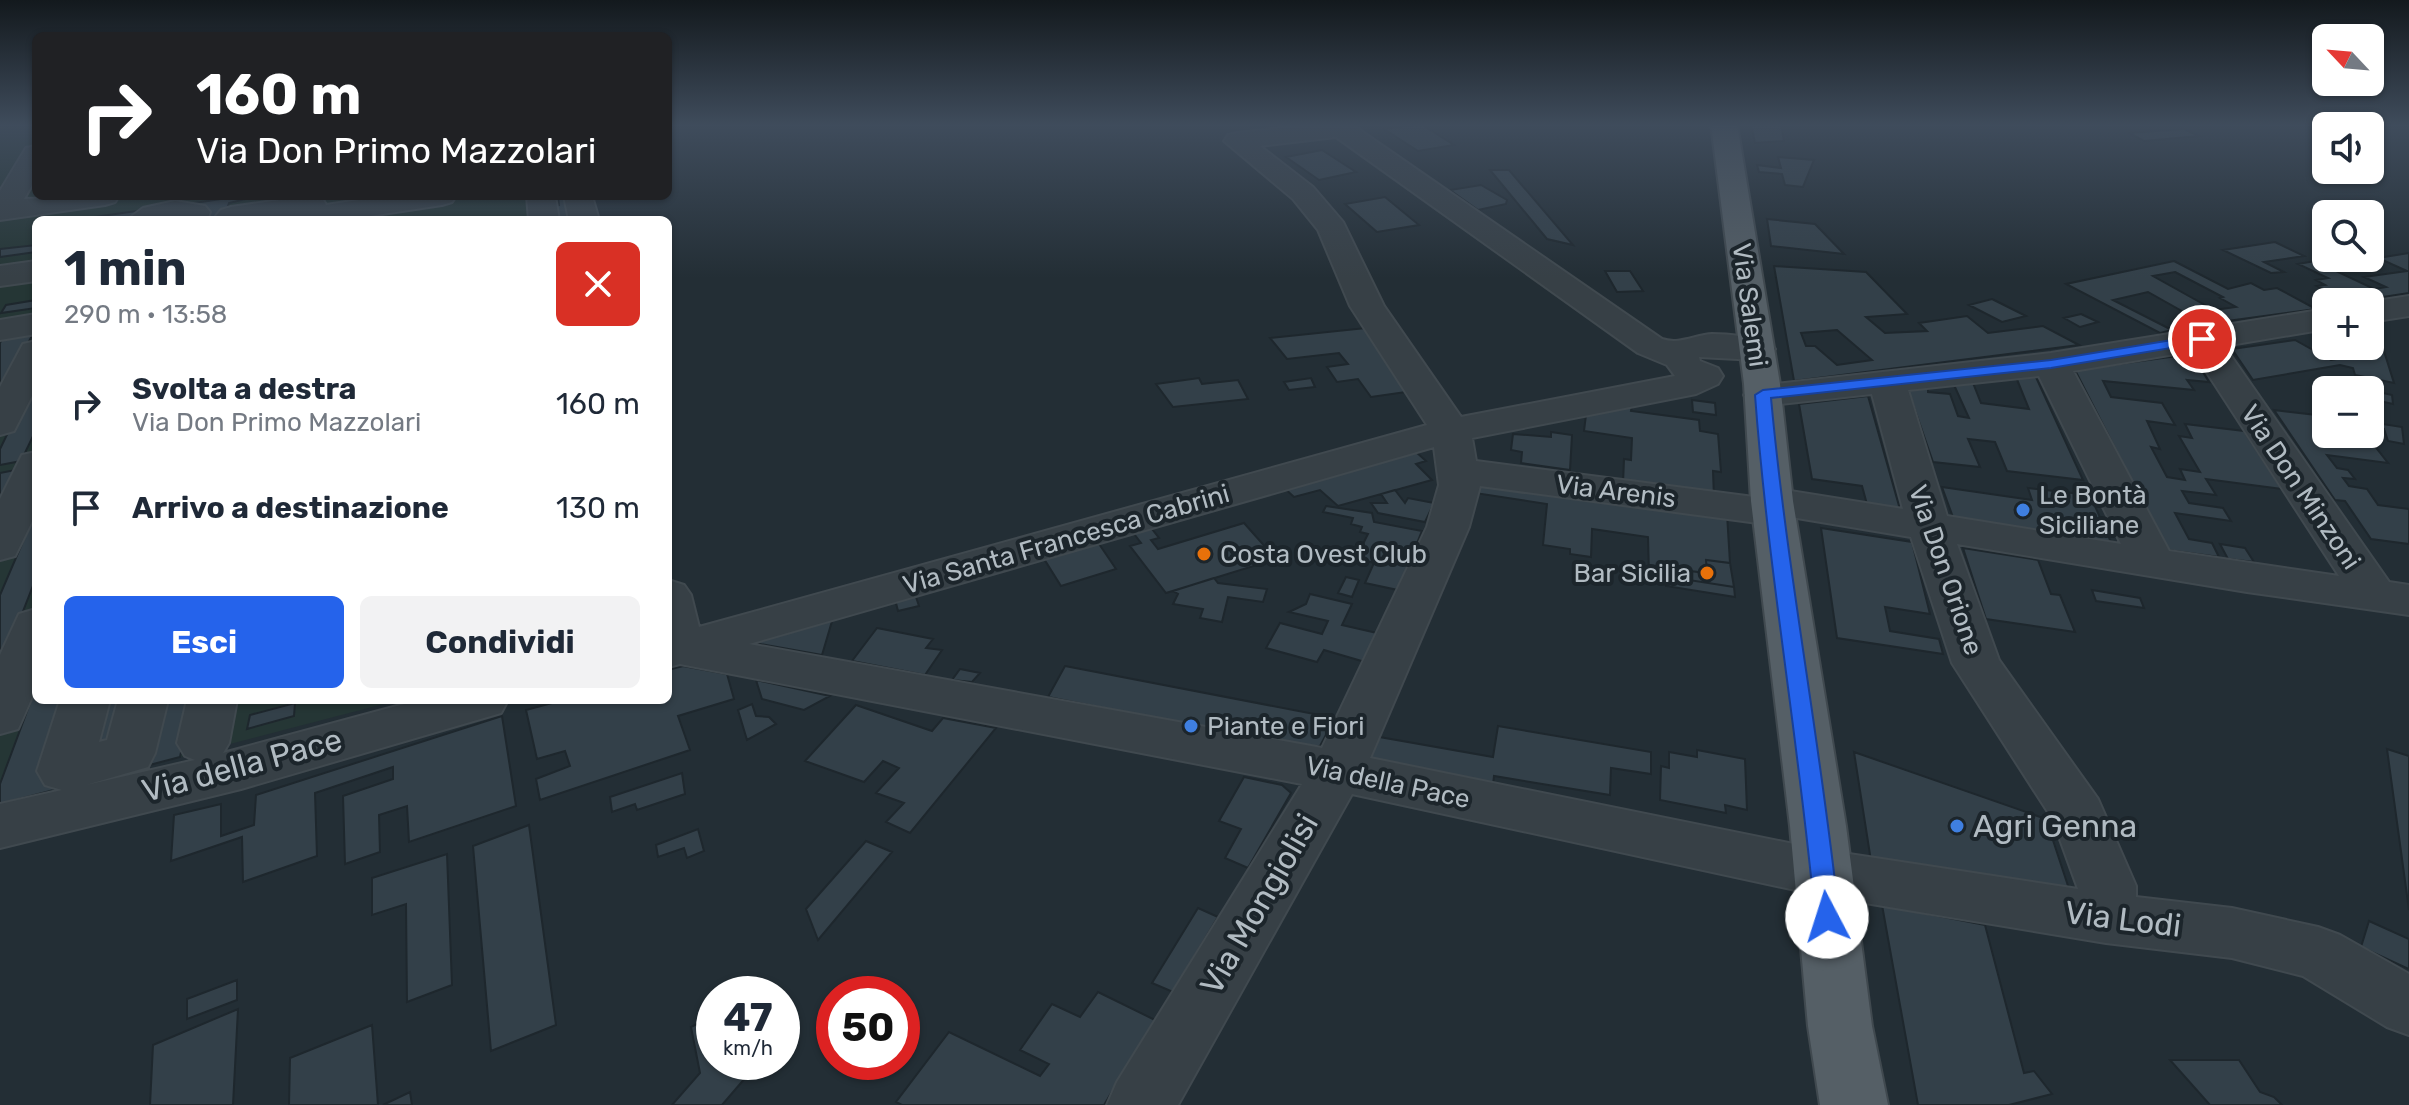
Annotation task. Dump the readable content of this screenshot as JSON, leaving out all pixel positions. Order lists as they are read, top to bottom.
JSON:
{
  "streets": {
    "main road": ["Via Salemi"],
    "street": [
      "Via Don Minzoni",
      "Via Arenis",
      "Via Santa Francesca Cabrini",
      "Via Don Orione",
      "Via della Pace",
      "Via Mongiolisi",
      "Via Lodi"
    ]
  },
  "crossings": [
    ["Via Salemi", "Via Arenis"],
    ["Via Salemi", "Via della Pace"],
    ["Via Salemi", "Via Lodi"],
    ["Via Don Minzoni", "Via Arenis"],
    ["Via Arenis", "Via Santa Francesca Cabrini"],
    ["Via Arenis", "Via Don Orione"],
    ["Via Arenis", "Via Mongiolisi"],
    ["Via Santa Francesca Cabrini", "Via della Pace"],
    ["Via Santa Francesca Cabrini", "Via Mongiolisi"],
    ["Via Don Orione", "Via Lodi"],
    ["Via della Pace", "Via Mongiolisi"],
    ["Via della Pace", "Via Lodi"]
  ],
  "places": [
    "Le Bontà Siciliane",
    "Costa Ovest Club",
    "Bar Sicilia",
    "Piante e Fiori",
    "Agri Genna"
  ],
  "north": "top left",
  "page": {
    "map_buttons": ["+", "−"],
    "turn": ["160 m", "Via Don Primo Mazzolari"],
    "heading": ["1 min", "290 m · 13:58"],
    "list": [
      {
        "name": "Svolta a destra",
        "note": "Via Don Primo Mazzolari",
        "value": "160 m"
      },
      {
        "name": "Arrivo a destinazione",
        "value": "130 m"
      }
    ],
    "buttons": ["Esci", "Condividi"],
    "speed": "47 km/h",
    "limit": "50"
  }
}
